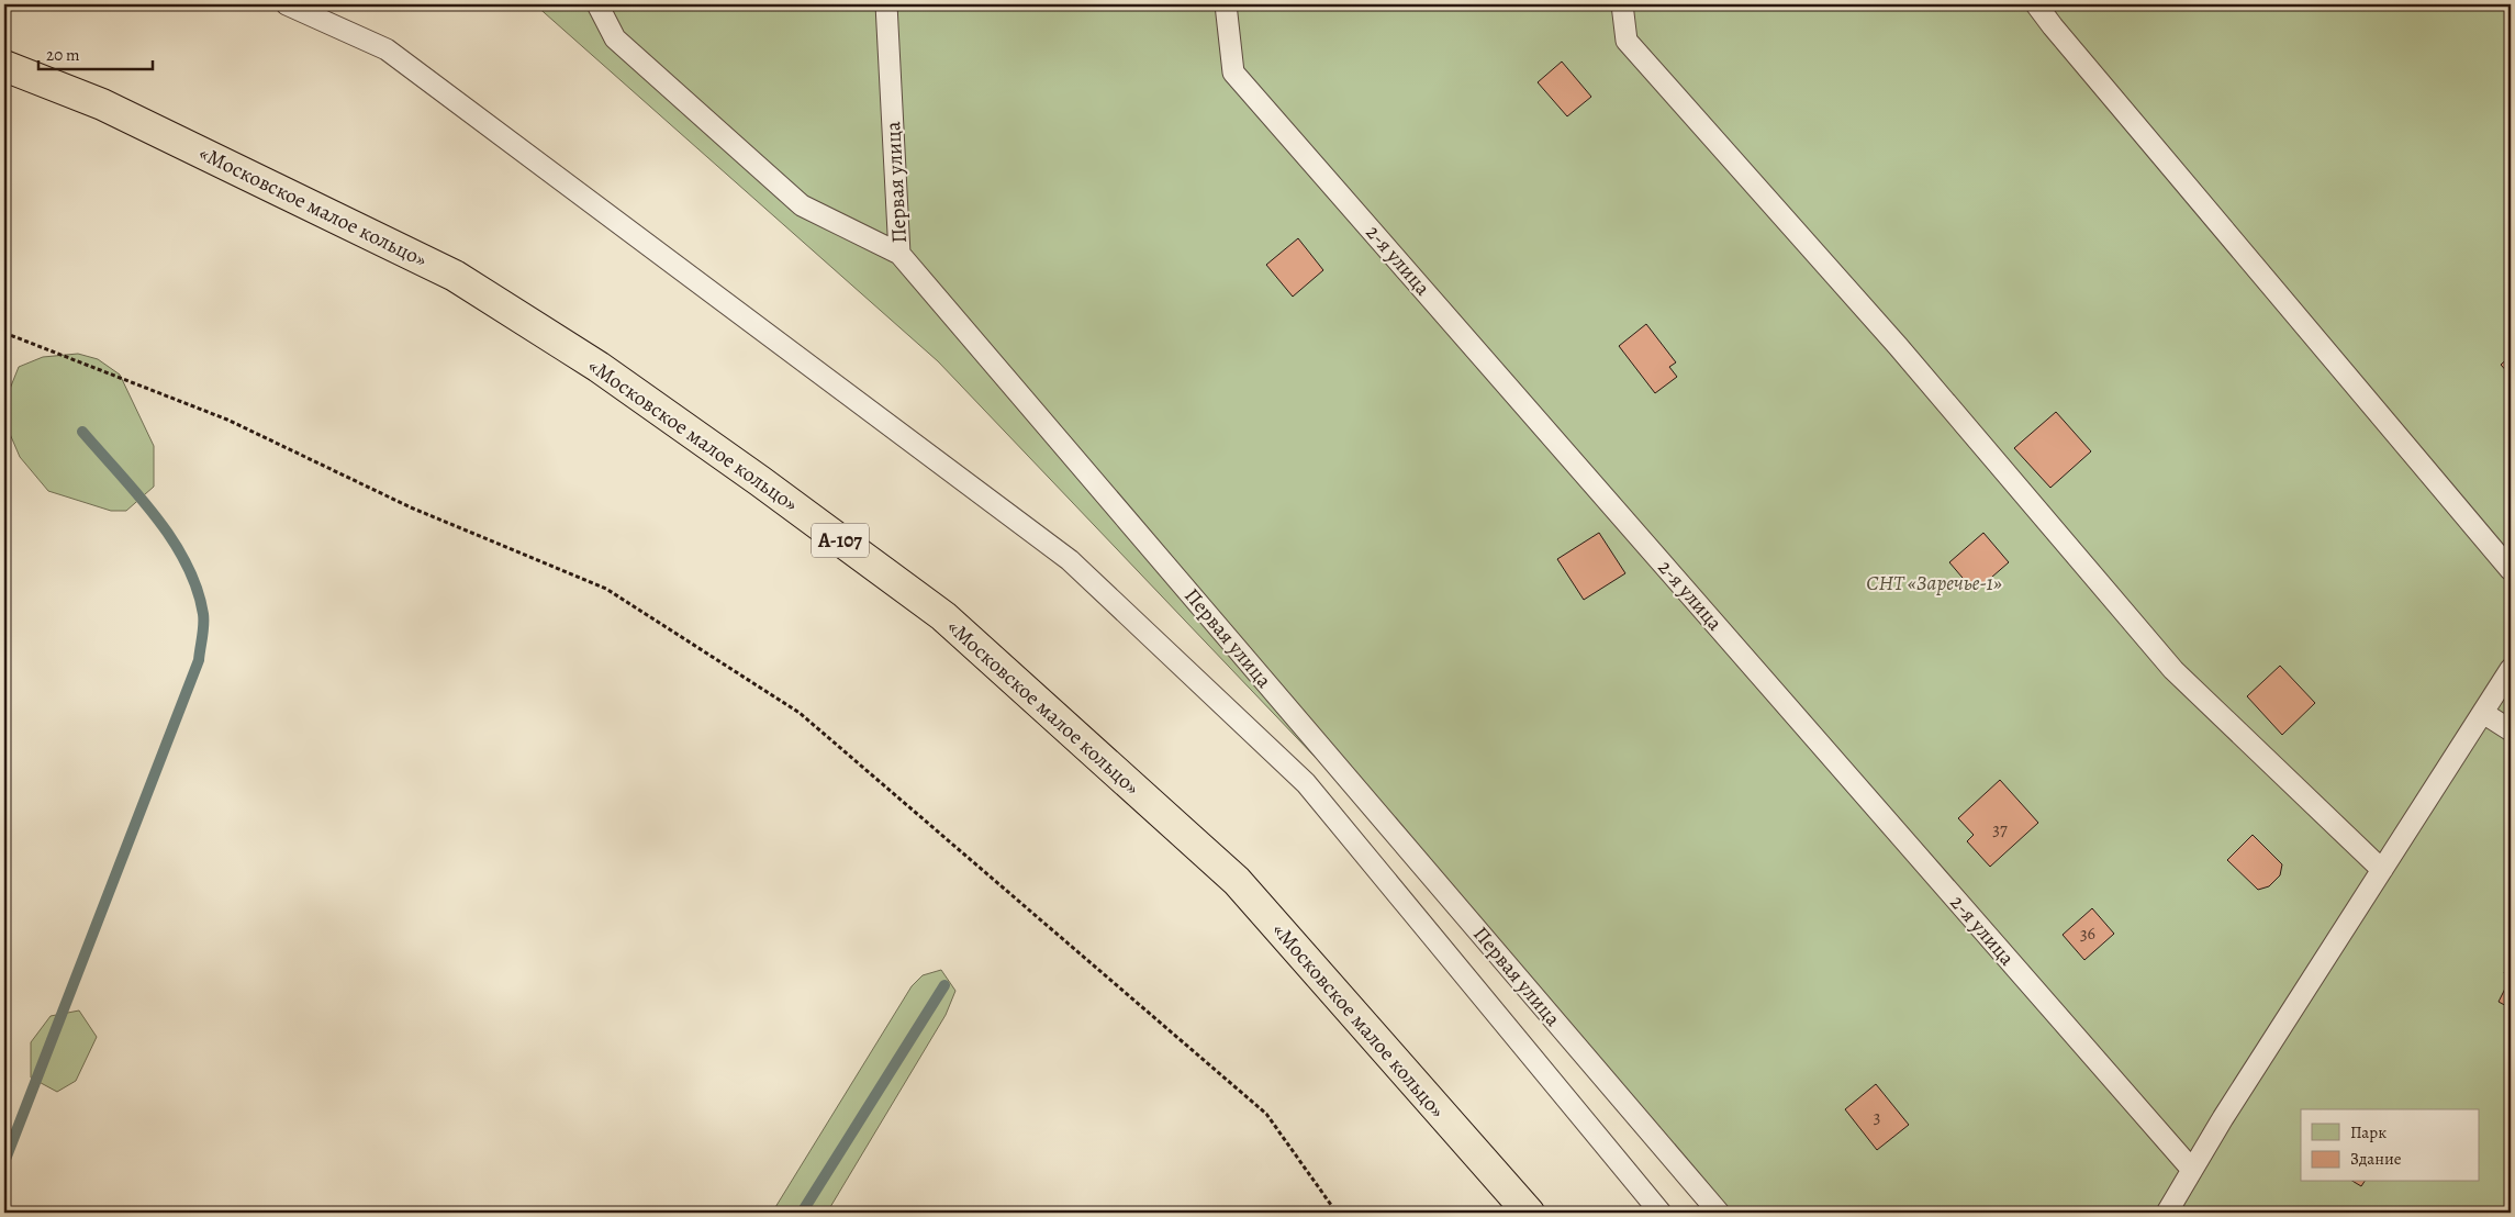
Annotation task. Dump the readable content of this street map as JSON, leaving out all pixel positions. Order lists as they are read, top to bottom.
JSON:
{
  "streets": {
    "highway": ["«Московское малое кольцо»", "А-107"],
    "lane": ["Первая улица", "2-я улица"]
  },
  "parks": ["СНТ «Заречье-1»"],
  "house_numbers": ["37", "36", "3"],
  "legend": ["Парк", "Здание"],
  "scale_bar": "20 m"
}
